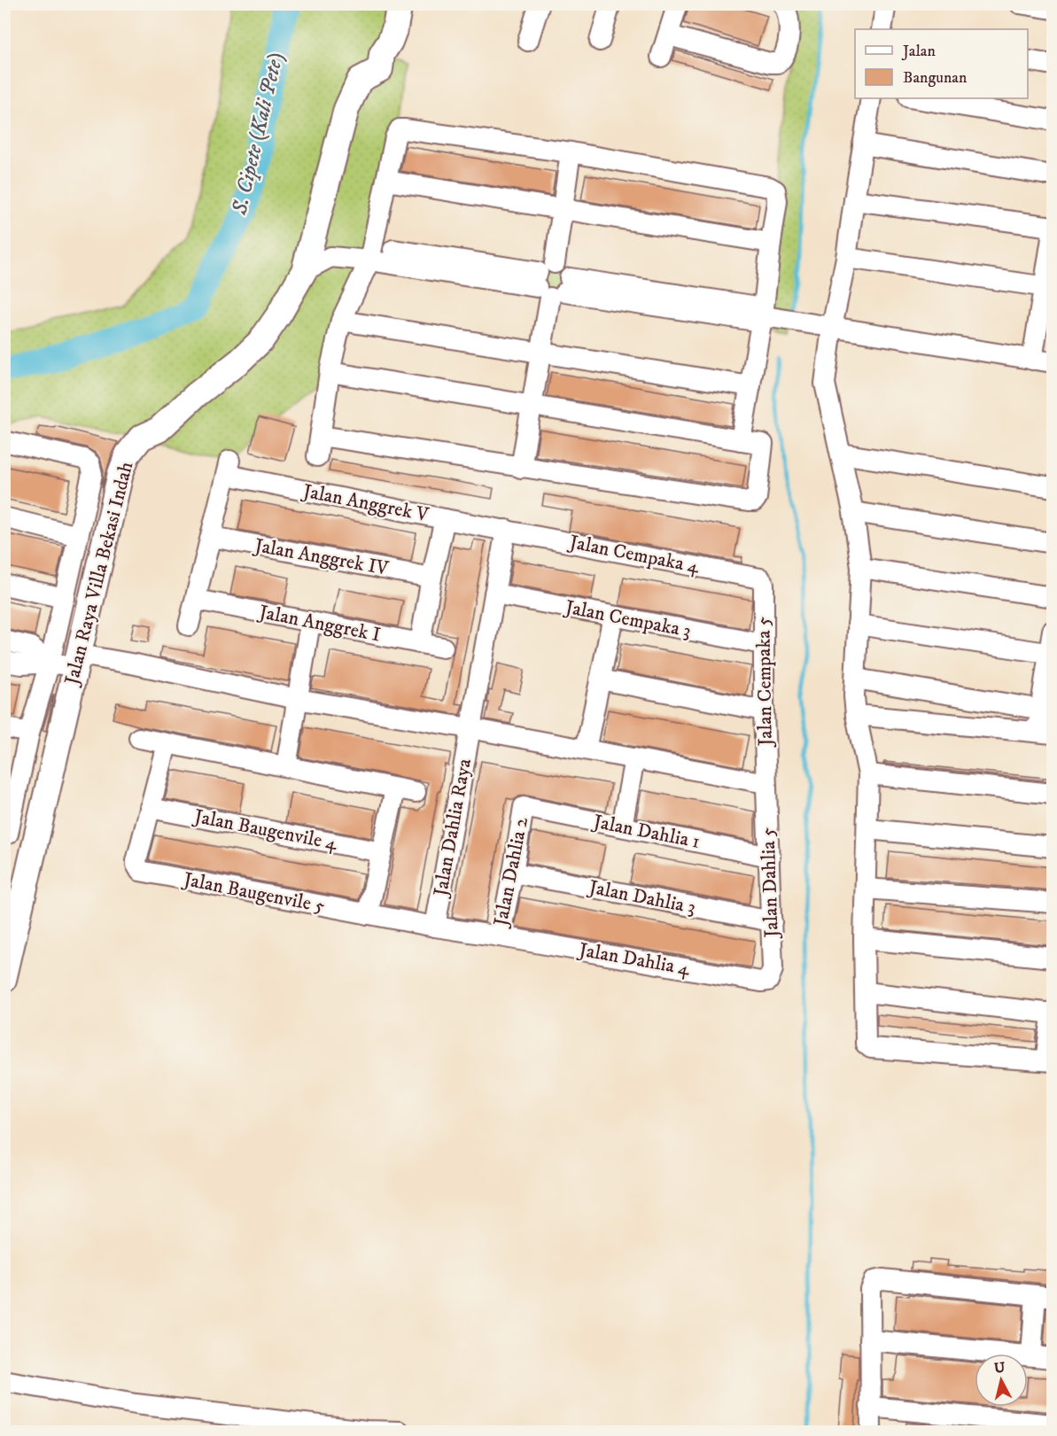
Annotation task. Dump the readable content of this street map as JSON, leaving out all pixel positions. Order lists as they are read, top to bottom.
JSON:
{
  "streets": {
    "main road": ["Jalan Raya Villa Bekasi Indah"],
    "street": [
      "Jalan Anggrek V",
      "Jalan Cempaka 4",
      "Jalan Anggrek IV",
      "Jalan Cempaka 3",
      "Jalan Anggrek I",
      "Jalan Cempaka 5",
      "Jalan Dahlia Raya",
      "Jalan Baugenvile 4",
      "Jalan Dahlia 1",
      "Jalan Dahlia 2",
      "Jalan Dahlia 5",
      "Jalan Baugenvile 5",
      "Jalan Dahlia 3",
      "Jalan Dahlia 4"
    ]
  },
  "crossings": [
    ["Jalan Anggrek V", "Jalan Cempaka 4"],
    ["Jalan Anggrek V", "Jalan Anggrek IV"],
    ["Jalan Anggrek V", "Jalan Dahlia Raya"],
    ["Jalan Cempaka 4", "Jalan Cempaka 5"],
    ["Jalan Cempaka 4", "Jalan Dahlia Raya"],
    ["Jalan Cempaka 3", "Jalan Cempaka 5"],
    ["Jalan Cempaka 3", "Jalan Dahlia Raya"],
    ["Jalan Cempaka 5", "Jalan Dahlia 5"],
    ["Jalan Dahlia Raya", "Jalan Baugenvile 5"],
    ["Jalan Dahlia Raya", "Jalan Dahlia 4"],
    ["Jalan Baugenvile 4", "Jalan Baugenvile 5"],
    ["Jalan Dahlia 1", "Jalan Dahlia 2"],
    ["Jalan Dahlia 1", "Jalan Dahlia 5"],
    ["Jalan Dahlia 2", "Jalan Dahlia 3"],
    ["Jalan Dahlia 2", "Jalan Dahlia 4"],
    ["Jalan Dahlia 5", "Jalan Dahlia 3"],
    ["Jalan Dahlia 5", "Jalan Dahlia 4"],
    ["Jalan Baugenvile 5", "Jalan Dahlia 4"]
  ],
  "water": ["S. Cipete (Kali Pete)"],
  "legend": ["Jalan", "Bangunan"],
  "north": "top"
}
